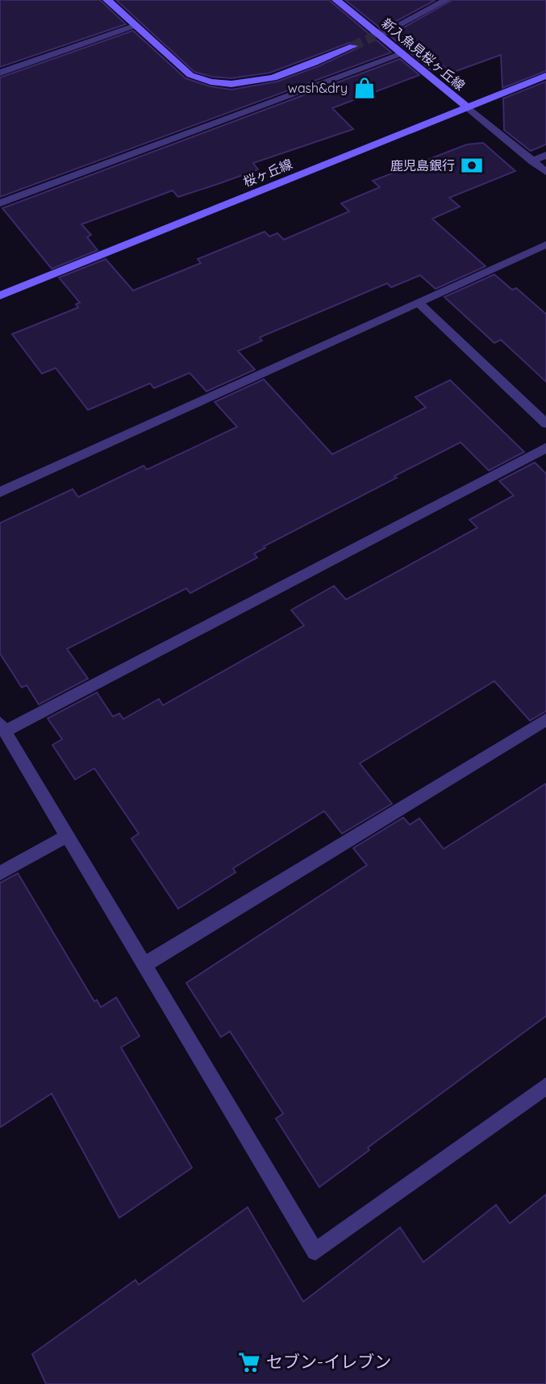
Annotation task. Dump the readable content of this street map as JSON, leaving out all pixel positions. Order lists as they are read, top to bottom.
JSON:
{
  "streets": {
    "street": ["新入魚見桜ヶ丘線", "桜ヶ丘線"]
  },
  "crossings": [
    ["新入魚見桜ヶ丘線", "桜ヶ丘線"]
  ],
  "places": {
    "shop": ["wash&dry"],
    "bank": ["鹿児島銀行"],
    "supermarket": ["セブン-イレブン"]
  }
}
